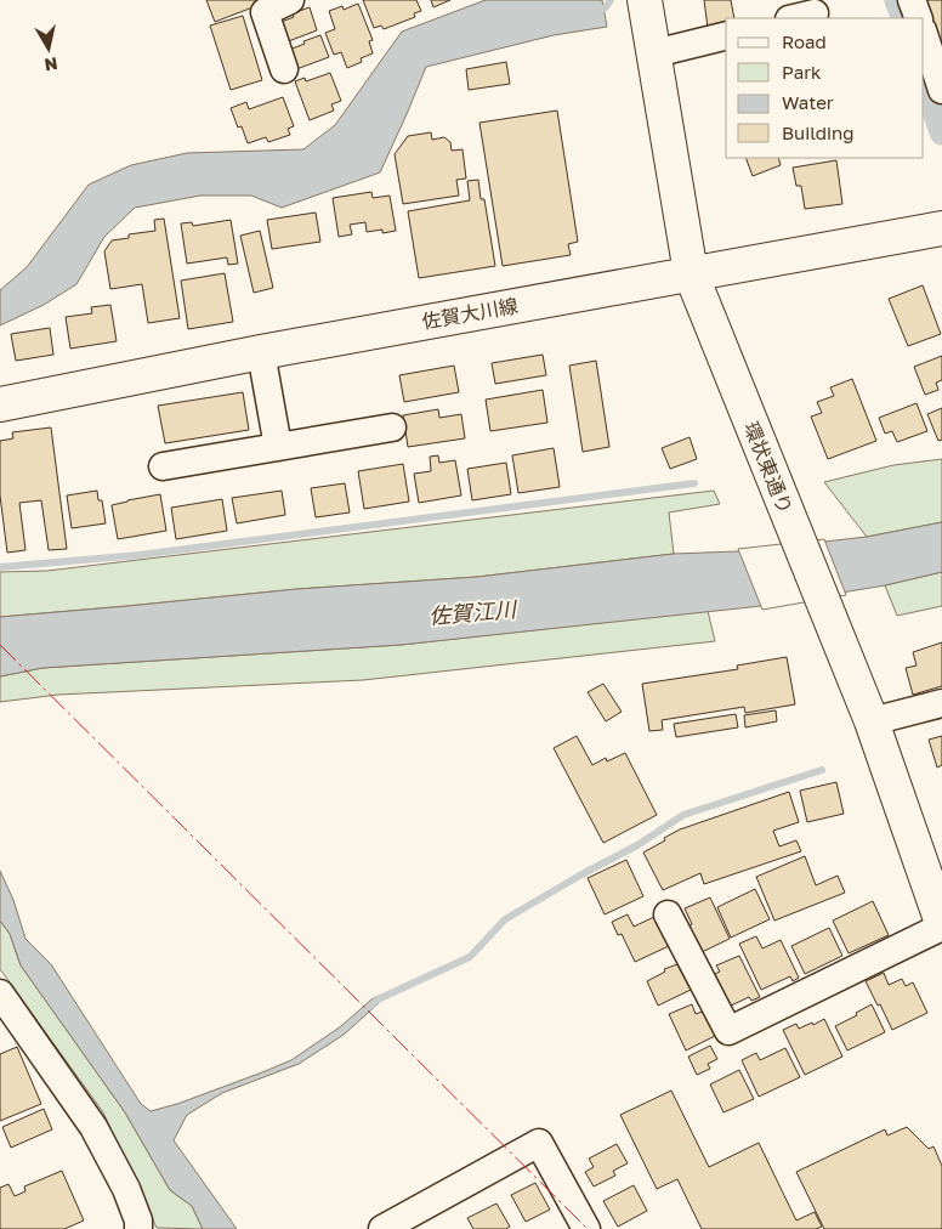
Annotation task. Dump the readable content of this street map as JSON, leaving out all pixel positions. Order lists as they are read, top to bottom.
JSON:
{
  "streets": {
    "main road": ["佐賀大川線", "環状東通り"]
  },
  "crossings": [
    ["佐賀大川線", "環状東通り"]
  ],
  "water": ["佐賀江川"],
  "legend": [
    "Road",
    "Park",
    "Water",
    "Building"
  ],
  "north": "bottom"
}
